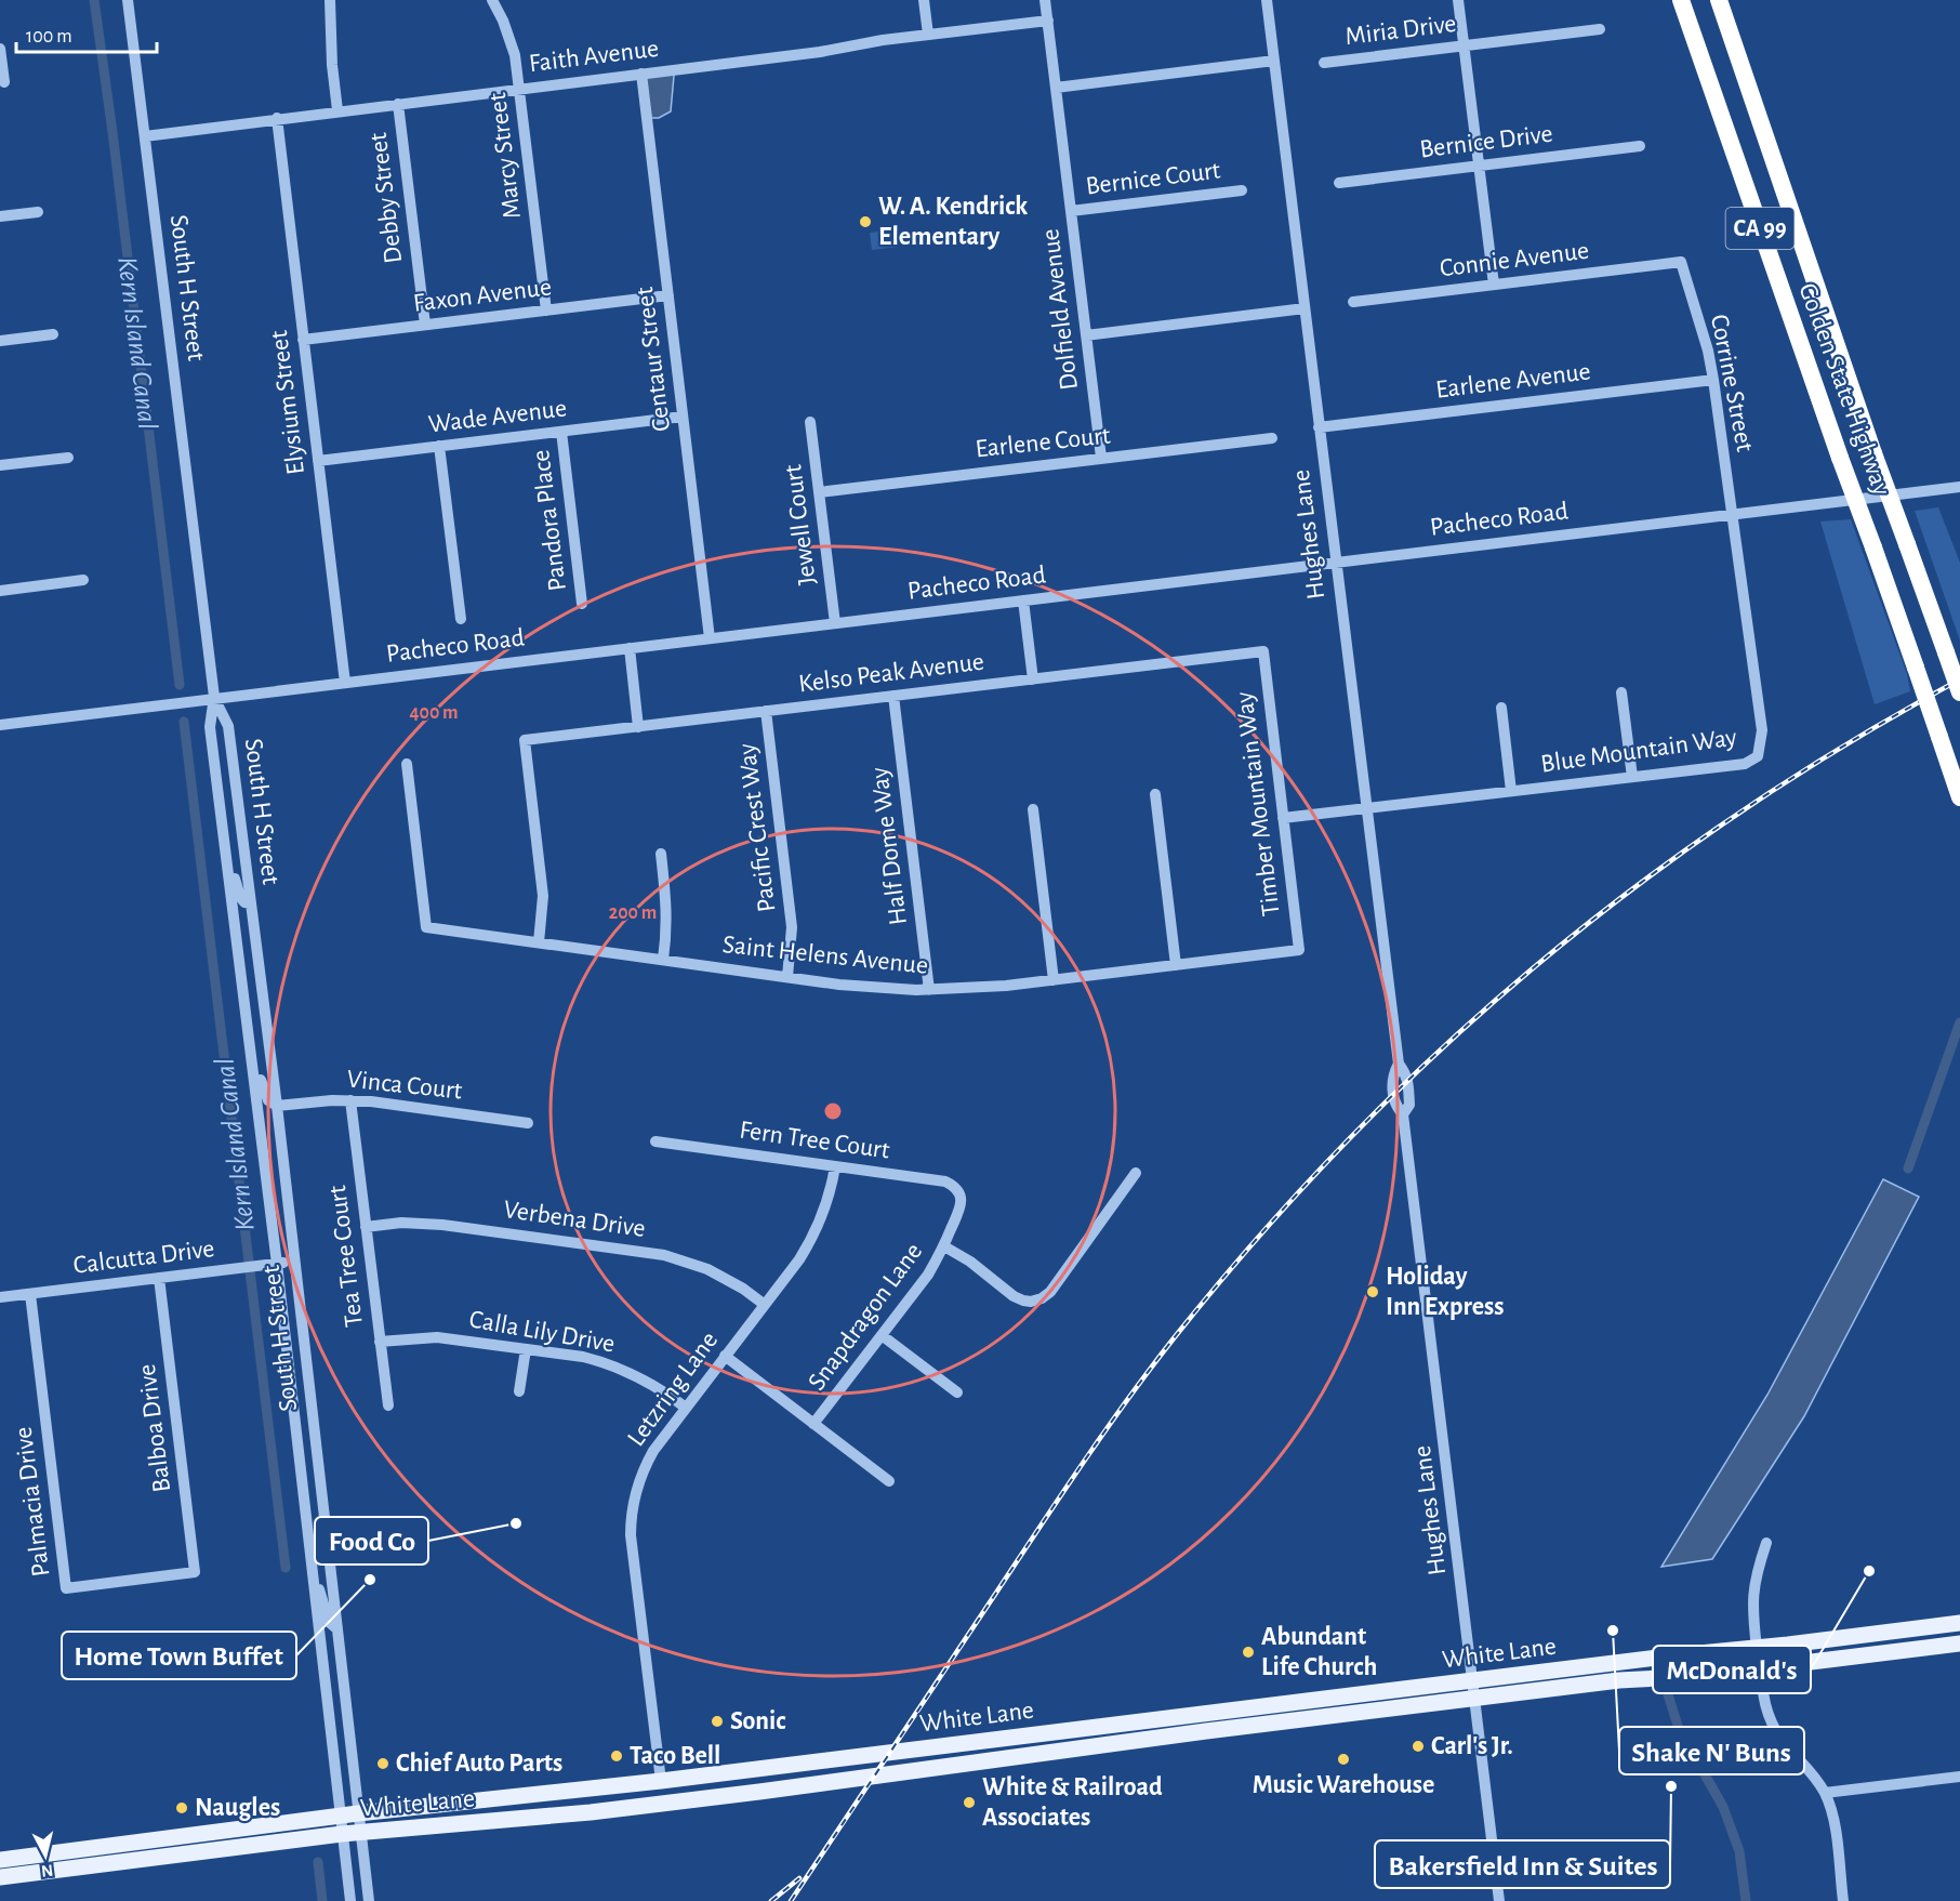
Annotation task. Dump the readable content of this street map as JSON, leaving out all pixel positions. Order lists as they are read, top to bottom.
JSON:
{
  "streets": {
    "highway": ["CA 99", "Golden State Highway"],
    "main road": ["White Lane"],
    "street": [
      "Miria Drive",
      "Faith Avenue",
      "Bernice Drive",
      "Marcy Street",
      "Bernice Court",
      "Debby Street",
      "Connie Avenue",
      "South H Street",
      "Faxon Avenue",
      "Dolfield Avenue",
      "Centaur Street",
      "Earlene Avenue",
      "Corrine Street",
      "Elysium Street",
      "Wade Avenue",
      "Earlene Court",
      "Pacheco Road",
      "Pandora Place",
      "Jewell Court",
      "Hughes Lane",
      "Kelso Peak Avenue",
      "Blue Mountain Way",
      "Timber Mountain Way",
      "Pacific Crest Way",
      "Half Dome Way",
      "Saint Helens Avenue",
      "Vinca Court",
      "Fern Tree Court",
      "Verbena Drive",
      "Tea Tree Court",
      "Calcutta Drive",
      "Snapdragon Lane",
      "Calla Lily Drive",
      "Letzring Lane",
      "Balboa Drive",
      "Palmacia Drive"
    ]
  },
  "crossings": [
    ["Faith Avenue", "Marcy Street"],
    ["Faith Avenue", "Debby Street"],
    ["Faith Avenue", "South H Street"],
    ["Faith Avenue", "Dolfield Avenue"],
    ["Faith Avenue", "Centaur Street"],
    ["Faith Avenue", "Elysium Street"],
    ["Marcy Street", "Faxon Avenue"],
    ["Bernice Court", "Dolfield Avenue"],
    ["Debby Street", "Faxon Avenue"],
    ["Connie Avenue", "Corrine Street"],
    ["South H Street", "Pacheco Road"],
    ["South H Street", "Vinca Court"],
    ["South H Street", "Calcutta Drive"],
    ["South H Street", "White Lane"],
    ["Faxon Avenue", "Centaur Street"],
    ["Faxon Avenue", "Elysium Street"],
    ["Dolfield Avenue", "Earlene Court"],
    ["Centaur Street", "Wade Avenue"],
    ["Centaur Street", "Pacheco Road"],
    ["Earlene Avenue", "Corrine Street"],
    ["Earlene Avenue", "Hughes Lane"],
    ["Corrine Street", "Pacheco Road"],
    ["Corrine Street", "Blue Mountain Way"],
    ["Elysium Street", "Wade Avenue"],
    ["Elysium Street", "Pacheco Road"],
    ["Wade Avenue", "Pandora Place"],
    ["Earlene Court", "Jewell Court"],
    ["Pacheco Road", "Jewell Court"],
    ["Pacheco Road", "Hughes Lane"],
    ["Pacheco Road", "Blue Mountain Way"],
    ["Hughes Lane", "Blue Mountain Way"],
    ["Hughes Lane", "White Lane"],
    ["Kelso Peak Avenue", "Timber Mountain Way"],
    ["Kelso Peak Avenue", "Pacific Crest Way"],
    ["Kelso Peak Avenue", "Half Dome Way"],
    ["Kelso Peak Avenue", "Saint Helens Avenue"],
    ["Blue Mountain Way", "Timber Mountain Way"],
    ["Timber Mountain Way", "Saint Helens Avenue"],
    ["Pacific Crest Way", "Saint Helens Avenue"],
    ["Half Dome Way", "Saint Helens Avenue"],
    ["Vinca Court", "Tea Tree Court"],
    ["Fern Tree Court", "Snapdragon Lane"],
    ["Fern Tree Court", "Letzring Lane"],
    ["Verbena Drive", "Tea Tree Court"],
    ["Verbena Drive", "Letzring Lane"],
    ["Tea Tree Court", "Calla Lily Drive"],
    ["Calcutta Drive", "Balboa Drive"],
    ["Calcutta Drive", "Palmacia Drive"],
    ["Calla Lily Drive", "Letzring Lane"],
    ["Letzring Lane", "White Lane"],
    ["Balboa Drive", "Palmacia Drive"]
  ],
  "water": ["Kern Island Canal"],
  "places": [
    "W. A. Kendrick Elementary",
    "Holiday Inn Express",
    "Food Co",
    "McDonald's",
    "Home Town Buffet",
    "Shake N' Buns",
    "Abundant Life Church",
    "Sonic",
    "Carl's Jr.",
    "Taco Bell",
    "Music Warehouse",
    "Chief Auto Parts",
    "Bakersfield Inn & Suites",
    "White & Railroad Associates",
    "Naugles"
  ],
  "scale_bar": "100 m",
  "north": "bottom",
  "rings": ["400 m", "200 m"]
}
